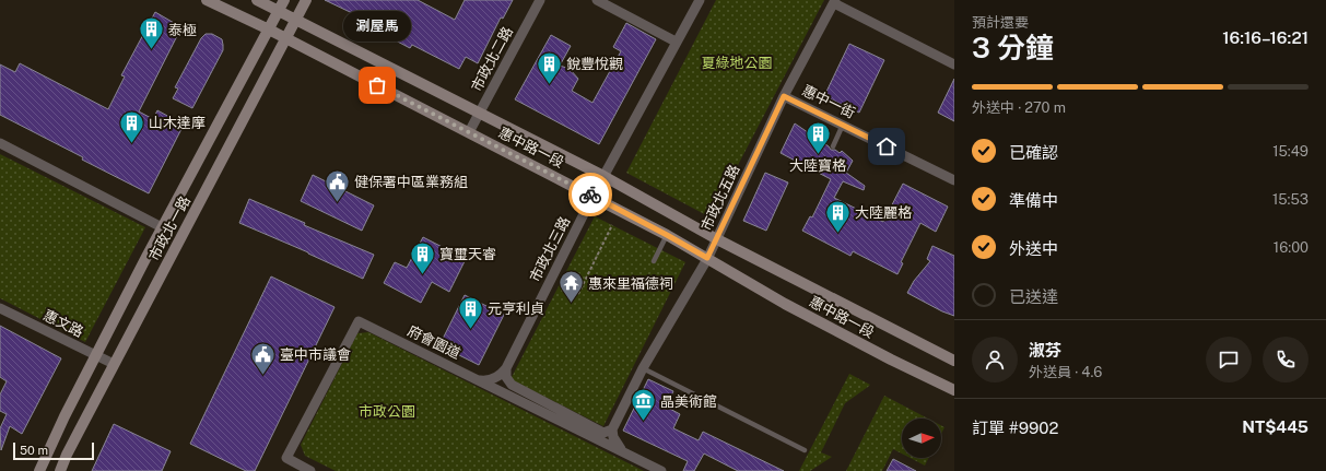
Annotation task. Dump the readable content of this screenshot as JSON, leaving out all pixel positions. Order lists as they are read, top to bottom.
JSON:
{
  "streets": {
    "street": [
      "市政北二路",
      "惠中一街",
      "惠中路一段",
      "市政北五路",
      "市政北一路",
      "市政北三路",
      "惠文路",
      "府會園道"
    ]
  },
  "crossings": [
    ["市政北二路", "惠中路一段"],
    ["惠中一街", "市政北五路"],
    ["惠中路一段", "市政北五路"],
    ["惠中路一段", "市政北一路"],
    ["惠中路一段", "市政北三路"],
    ["市政北一路", "惠文路"]
  ],
  "parks": ["夏綠地公園", "市政公園"],
  "places": {
    "building": [
      "泰極",
      "銳豐悅觀",
      "山木達摩",
      "大陸寶格",
      "大陸麗格",
      "寶璽天睿",
      "元亨利貞"
    ],
    "other": ["涮屋馬"],
    "public building": ["健保署中區業務組", "臺中市議會"],
    "temple": ["惠來里福德祠"],
    "museum": ["晶美術館"]
  },
  "scale_bar": "50 m",
  "north": "right",
  "page": {
    "heading": ["3 分鐘", "預計還要", "16:16–16:21"],
    "panel": [
      "淑芬",
      "外送員 · 4.6",
      "訂單 #9902",
      "NT$445"
    ],
    "bubble": "涮屋馬",
    "bar": "外送中 · 270 m",
    "list": [
      ["已確認", "15:49"],
      ["準備中", "15:53"],
      ["外送中", "16:00"],
      "已送達"
    ],
    "scale": "50 m"
  }
}
